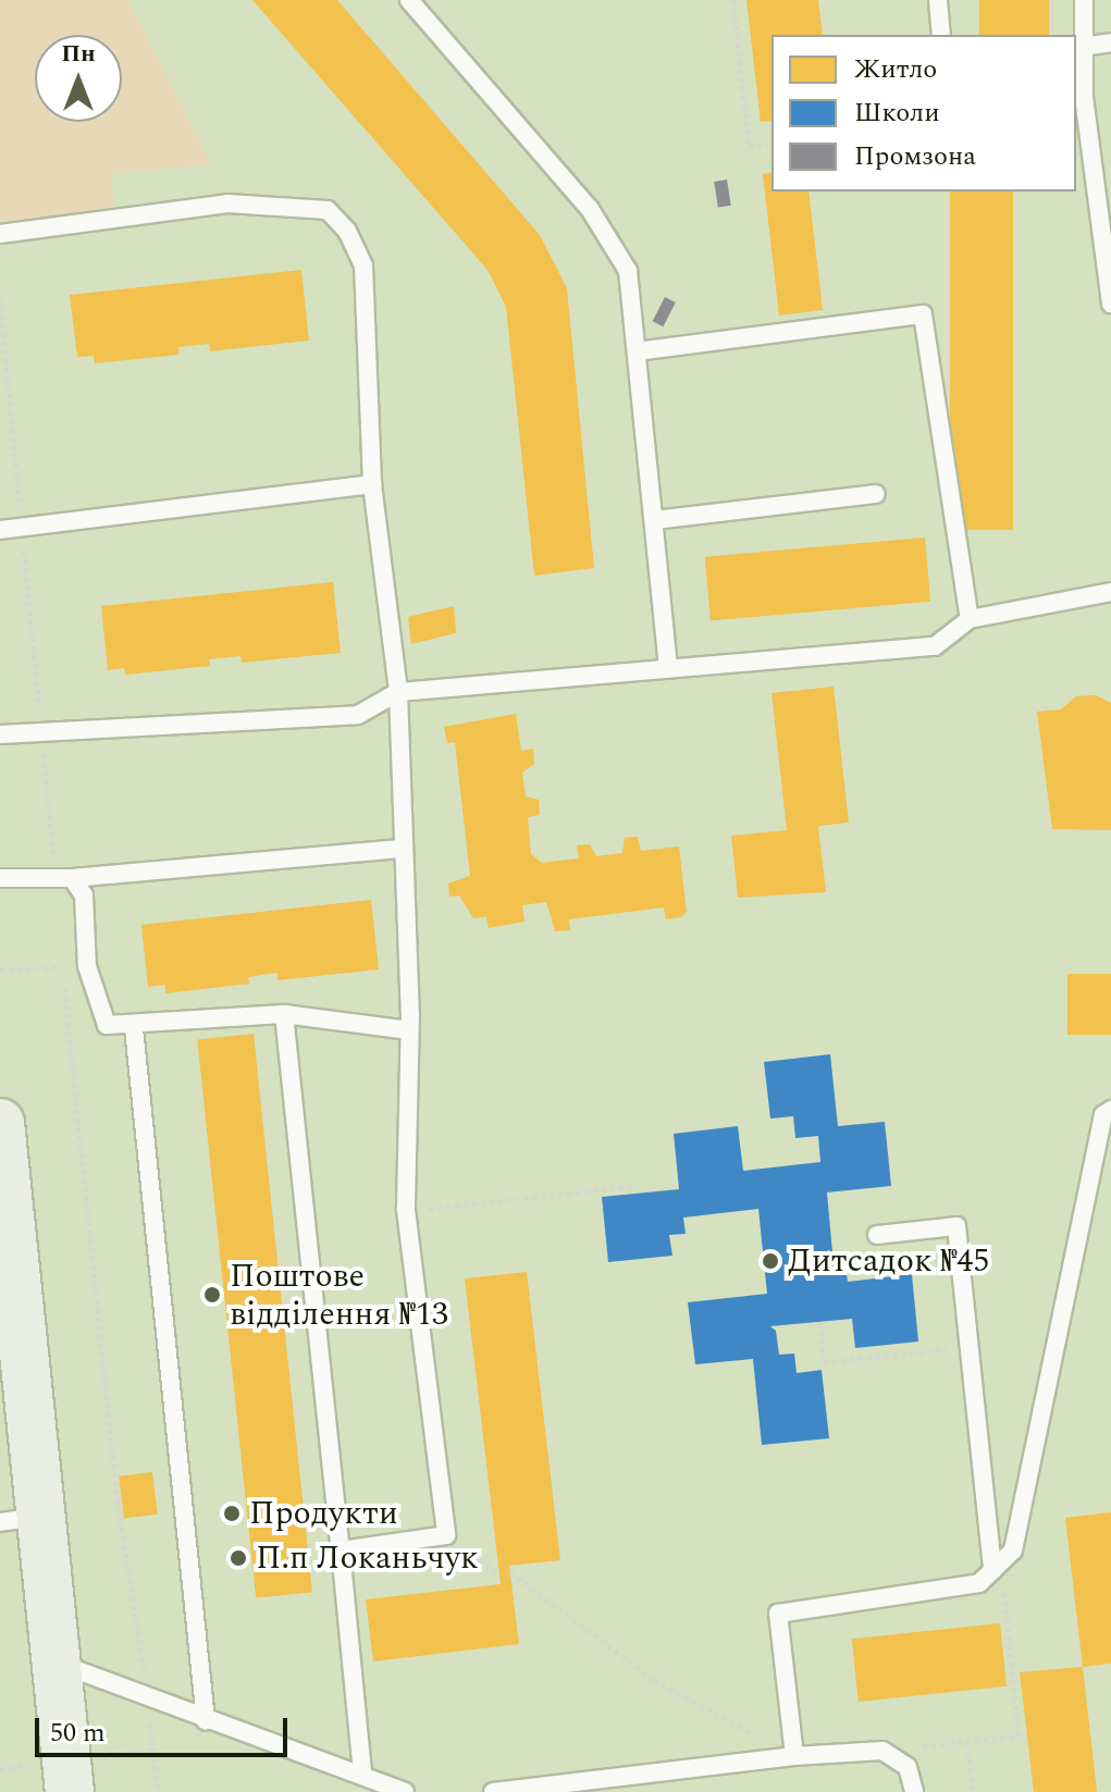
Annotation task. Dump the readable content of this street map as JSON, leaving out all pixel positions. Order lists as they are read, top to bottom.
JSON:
{
  "places": [
    "Дитсадок №45",
    "Поштове відділення №13",
    "Продукти",
    "П.п Локаньчук"
  ],
  "legend": ["Житло", "Школи", "Промзона"],
  "scale_bar": "50 m",
  "north": "top"
}
